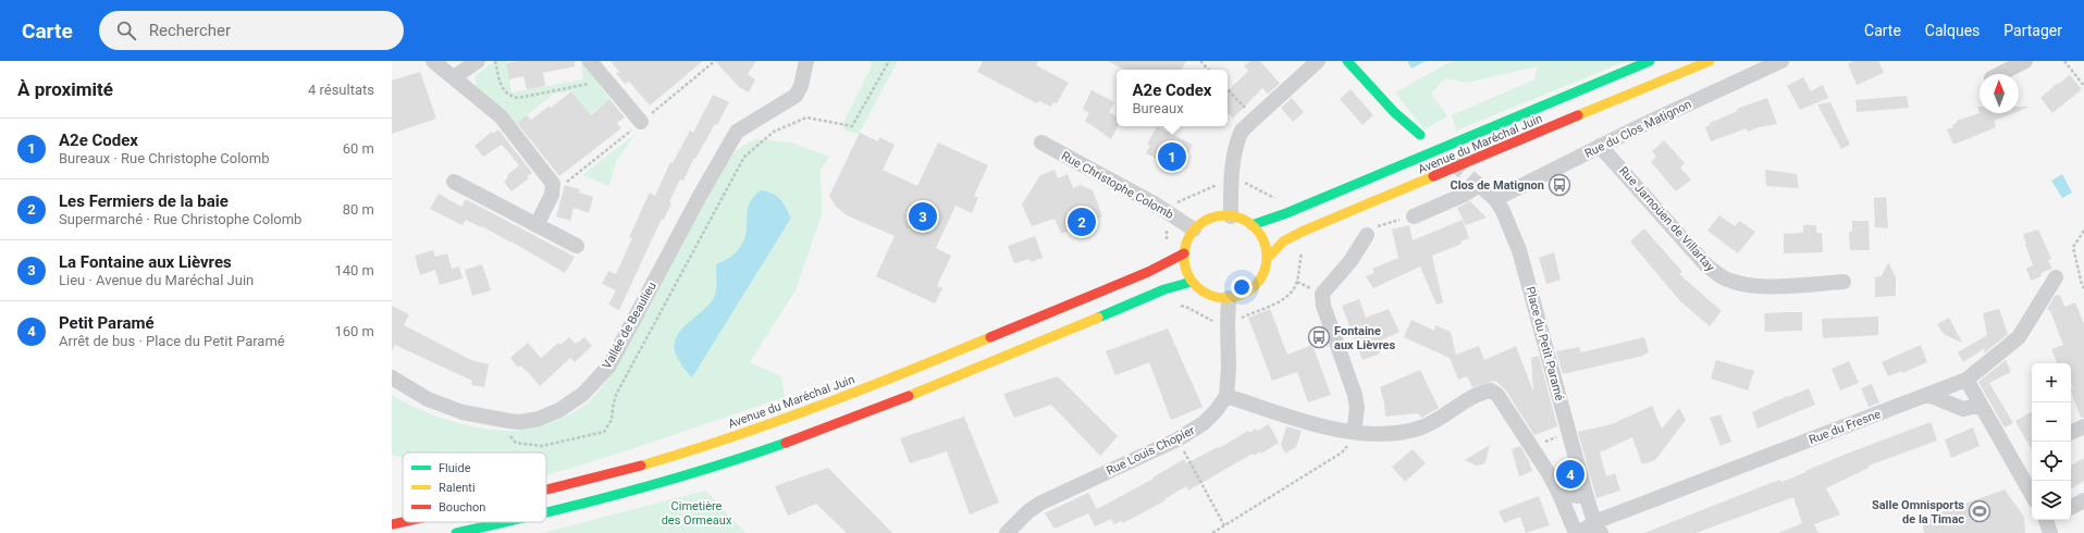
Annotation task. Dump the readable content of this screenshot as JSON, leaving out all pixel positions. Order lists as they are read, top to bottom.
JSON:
{
  "streets": {
    "main road": ["Avenue du Maréchal Juin"],
    "street": [
      "Rue du Clos Matignon",
      "Rue Christophe Colomb",
      "Rue Jarnoüen de Villartay",
      "Vallée de Beaulieu",
      "Place du Petit Paramé",
      "Rue du Fresne",
      "Rue Louis Chopier"
    ]
  },
  "crossings": [
    ["Rue du Clos Matignon", "Rue Jarnoüen de Villartay"],
    ["Rue du Clos Matignon", "Place du Petit Paramé"],
    ["Avenue du Maréchal Juin", "Rue Christophe Colomb"],
    ["Place du Petit Paramé", "Rue du Fresne"]
  ],
  "parks": ["Cimetière des Ormeaux"],
  "places": {
    "bus stop": ["Clos de Matignon", "Fontaine aux Lièvres"],
    "sports": ["Salle Omnisports de la Timac"]
  },
  "legend": ["Fluide", "Ralenti", "Bouchon"],
  "north": "top",
  "page": {
    "header": "Carte",
    "search": "Rechercher",
    "nav": ["Carte", "Calques", "Partager"],
    "heading": ["À proximité", "4 résultats"],
    "popup": ["A2e Codex", "Bureaux"],
    "list": [
      {
        "mark": "1",
        "name": "A2e Codex",
        "note": "Bureaux · Rue Christophe Colomb",
        "value": "60 m"
      },
      {
        "mark": "2",
        "name": "Les Fermiers de la baie",
        "note": "Supermarché · Rue Christophe Colomb",
        "value": "80 m"
      },
      {
        "mark": "3",
        "name": "La Fontaine aux Lièvres",
        "note": "Lieu · Avenue du Maréchal Juin",
        "value": "140 m"
      },
      {
        "mark": "4",
        "name": "Petit Paramé",
        "note": "Arrêt de bus · Place du Petit Paramé",
        "value": "160 m"
      }
    ],
    "pins": [
      "1",
      "3",
      "2",
      "4"
    ],
    "map_buttons": ["+", "−"]
  }
}
